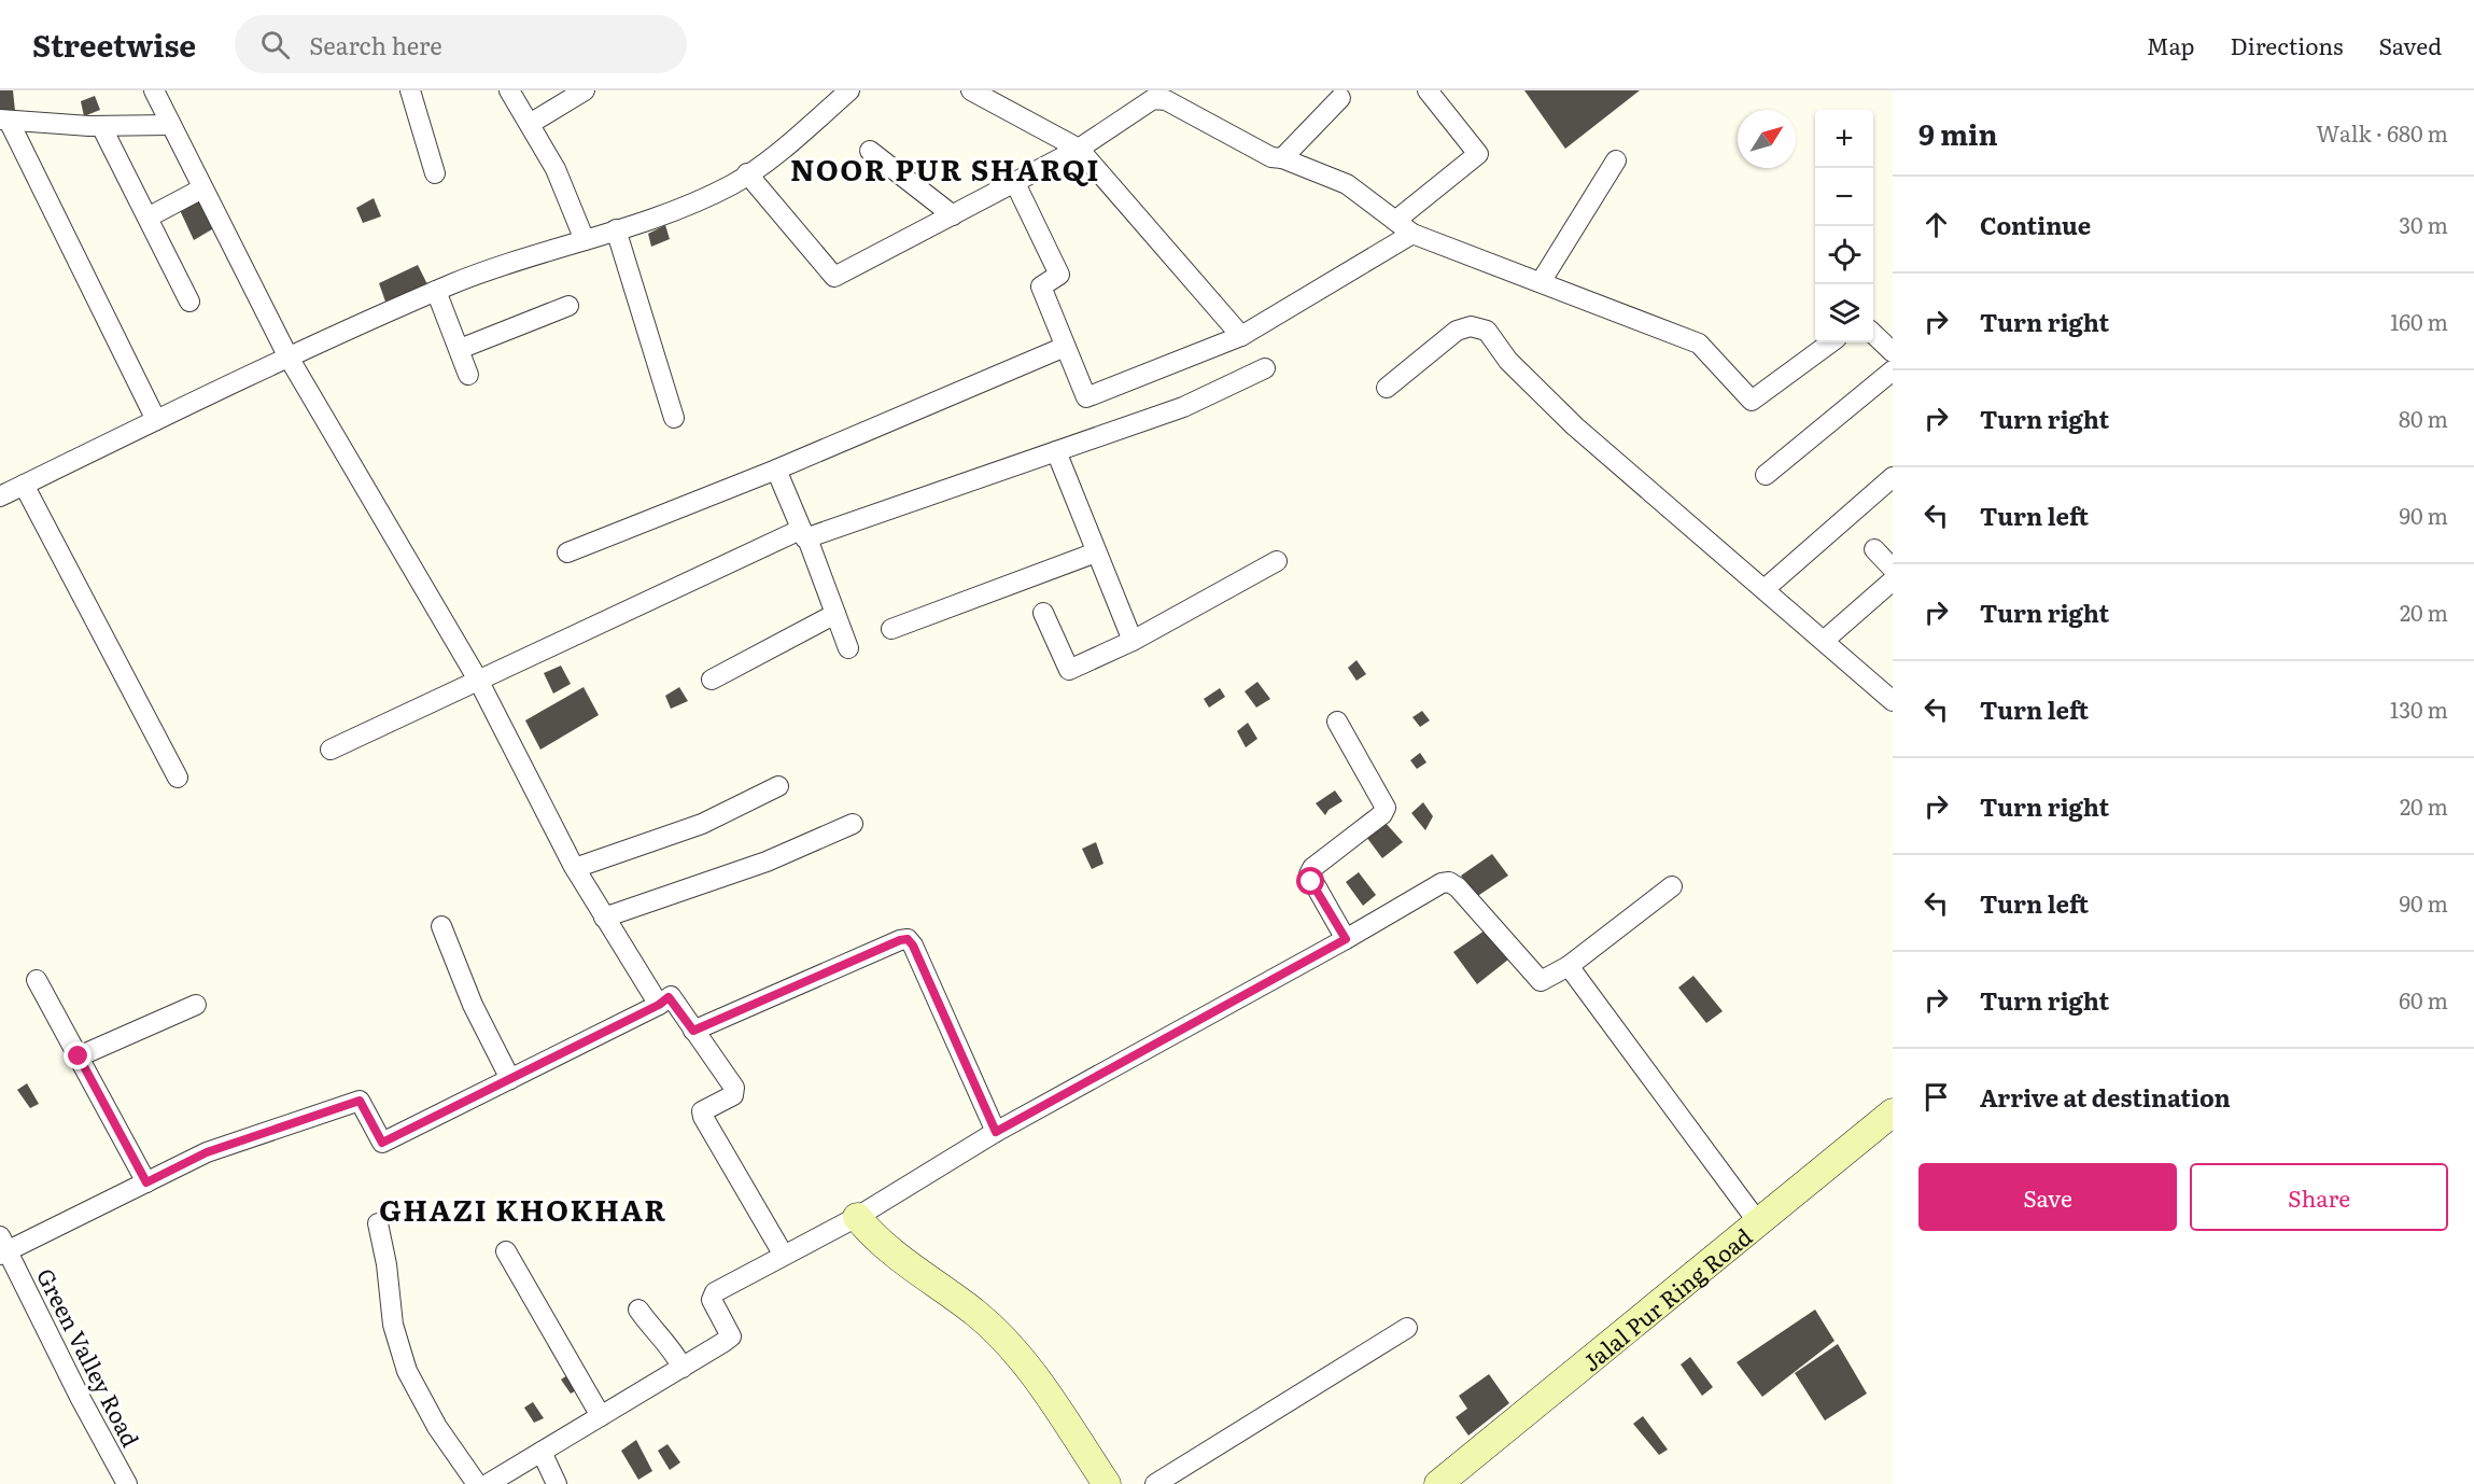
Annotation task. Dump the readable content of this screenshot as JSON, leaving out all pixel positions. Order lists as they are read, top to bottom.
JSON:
{
  "streets": {
    "main road": ["Jalal Pur Ring Road"],
    "street": ["Green Valley Road"]
  },
  "districts": ["NOOR PUR SHARQI", "GHAZI KHOKHAR"],
  "north": "top right",
  "page": {
    "header": "Streetwise",
    "search": "Search here",
    "nav": ["Map", "Directions", "Saved"],
    "heading": ["9 min", "Walk · 680 m"],
    "map_buttons": ["+", "−"],
    "list": [
      ["Continue", "30 m"],
      ["Turn right", "160 m"],
      ["Turn right", "80 m"],
      ["Turn left", "90 m"],
      ["Turn right", "20 m"],
      ["Turn left", "130 m"],
      ["Turn right", "20 m"],
      ["Turn left", "90 m"],
      ["Turn right", "60 m"],
      "Arrive at destination"
    ],
    "buttons": ["Save", "Share"]
  }
}
